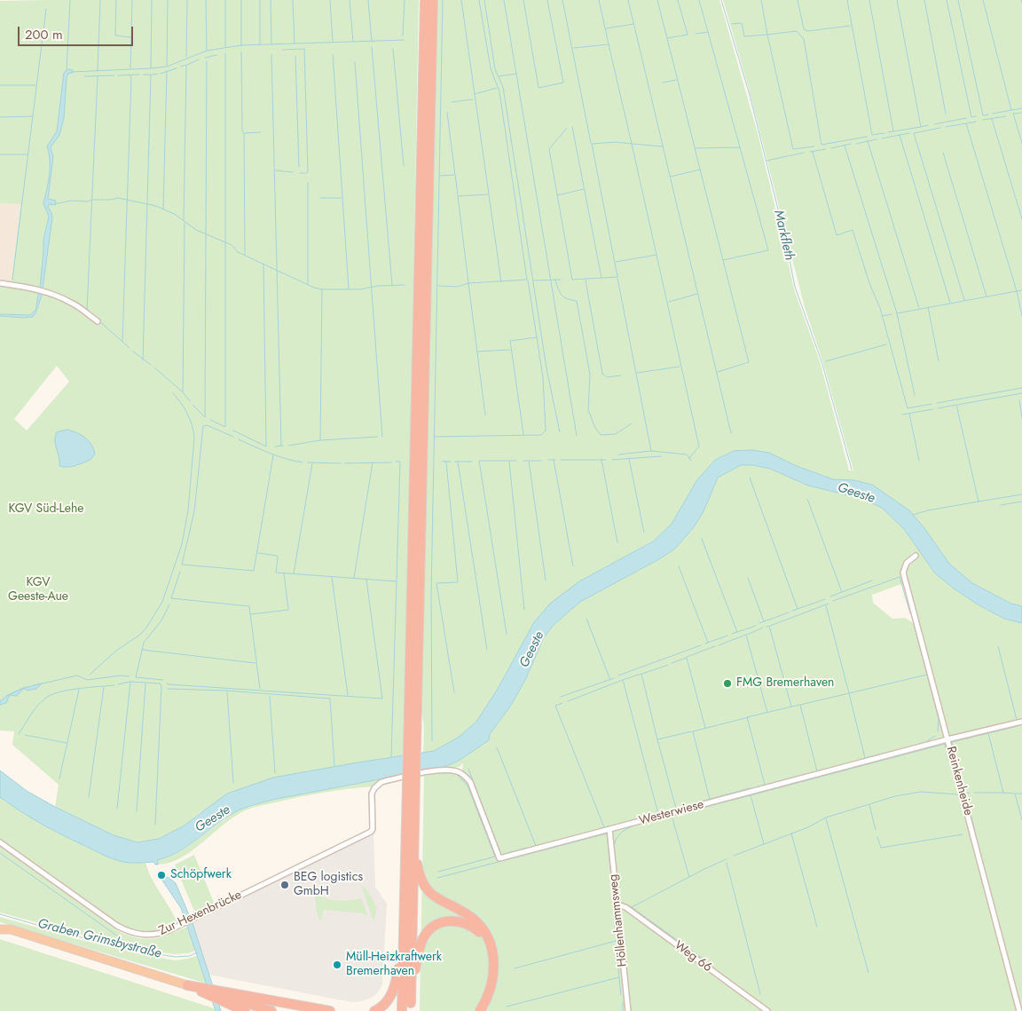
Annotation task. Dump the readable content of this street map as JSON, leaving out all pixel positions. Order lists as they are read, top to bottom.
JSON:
{
  "streets": {
    "street": [
      "Reinkenheide",
      "Westerwiese",
      "Zur Hexenbrücke",
      "Höllenhammsweg",
      "Weg 66"
    ]
  },
  "crossings": [
    ["Reinkenheide", "Westerwiese"],
    ["Westerwiese", "Zur Hexenbrücke"],
    ["Westerwiese", "Höllenhammsweg"],
    ["Höllenhammsweg", "Weg 66"]
  ],
  "water": ["Markfleth", "Geeste", "Graben Grimsbystraße"],
  "parks": ["KGV Süd-Lehe", "KGV Geeste-Aue"],
  "places": [
    "FMG Bremerhaven",
    "Schöpfwerk",
    "BEG logistics GmbH",
    "Müll-Heizkraftwerk Bremerhaven"
  ],
  "scale_bar": "200 m"
}
